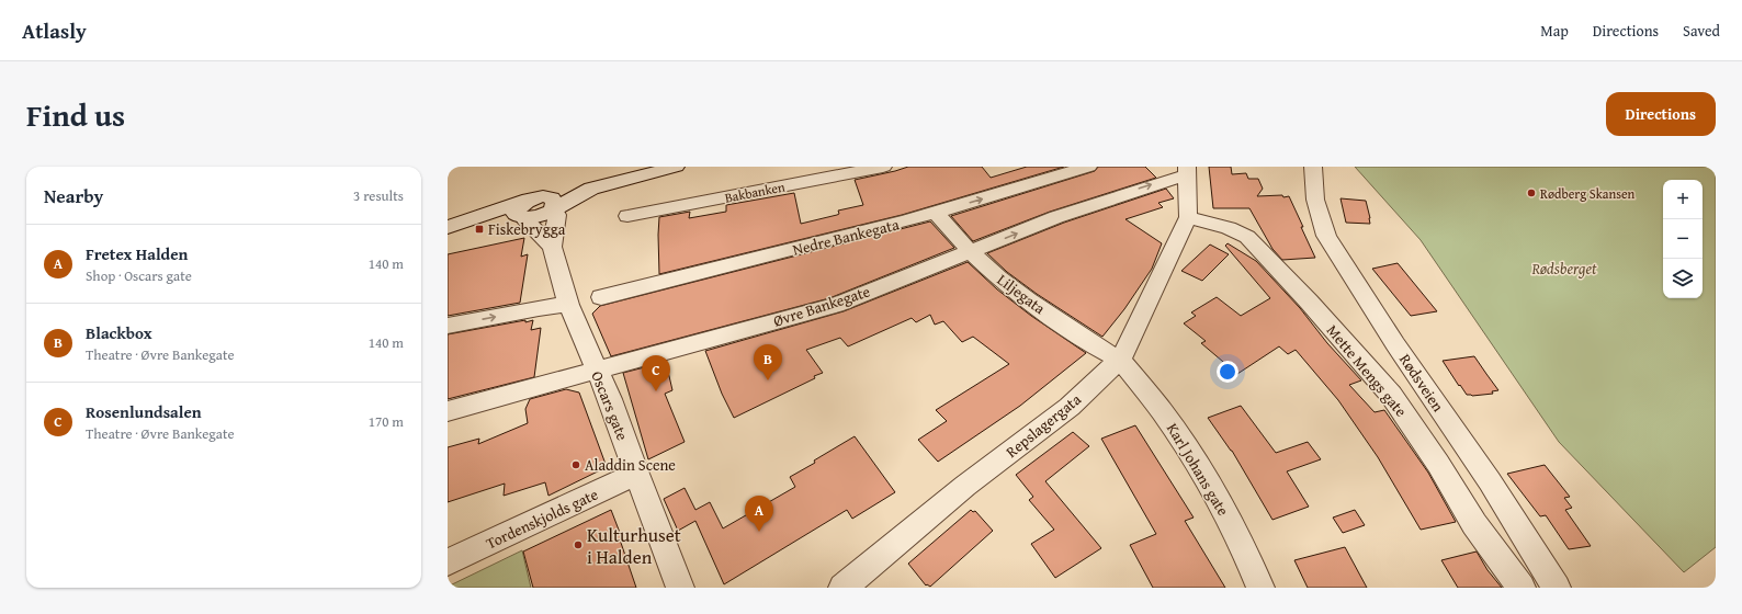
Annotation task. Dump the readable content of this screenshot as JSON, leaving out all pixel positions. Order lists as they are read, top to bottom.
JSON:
{
  "streets": {
    "street": [
      "Bakbanken",
      "Nedre Bankegata",
      "Liljegata",
      "Øvre Bankegate",
      "Mette Mengs gate",
      "Rødsveien",
      "Oscars gate",
      "Repslagergata",
      "Karl Johans gate",
      "Tordenskjolds gate"
    ]
  },
  "crossings": [
    ["Nedre Bankegata", "Liljegata"],
    ["Liljegata", "Øvre Bankegate"],
    ["Liljegata", "Repslagergata"],
    ["Liljegata", "Karl Johans gate"],
    ["Øvre Bankegate", "Oscars gate"],
    ["Mette Mengs gate", "Repslagergata"],
    ["Oscars gate", "Tordenskjolds gate"],
    ["Repslagergata", "Karl Johans gate"]
  ],
  "parks": ["Rødsberget"],
  "places": {
    "other": ["Rødberg Skansen", "Aladdin Scene", "Kulturhuset i Halden"],
    "transit": ["Fiskebrygga"]
  },
  "page": {
    "header": "Atlasly",
    "nav": ["Map", "Directions", "Saved"],
    "title": "Find us",
    "buttons": "Directions",
    "heading": ["Nearby", "3 results"],
    "map_buttons": ["+", "−"],
    "list": [
      {
        "mark": "A",
        "name": "Fretex Halden",
        "note": "Shop · Oscars gate",
        "value": "140 m"
      },
      {
        "mark": "B",
        "name": "Blackbox",
        "note": "Theatre · Øvre Bankegate",
        "value": "140 m"
      },
      {
        "mark": "C",
        "name": "Rosenlundsalen",
        "note": "Theatre · Øvre Bankegate",
        "value": "170 m"
      }
    ],
    "pins": ["B", "C", "A"]
  }
}
